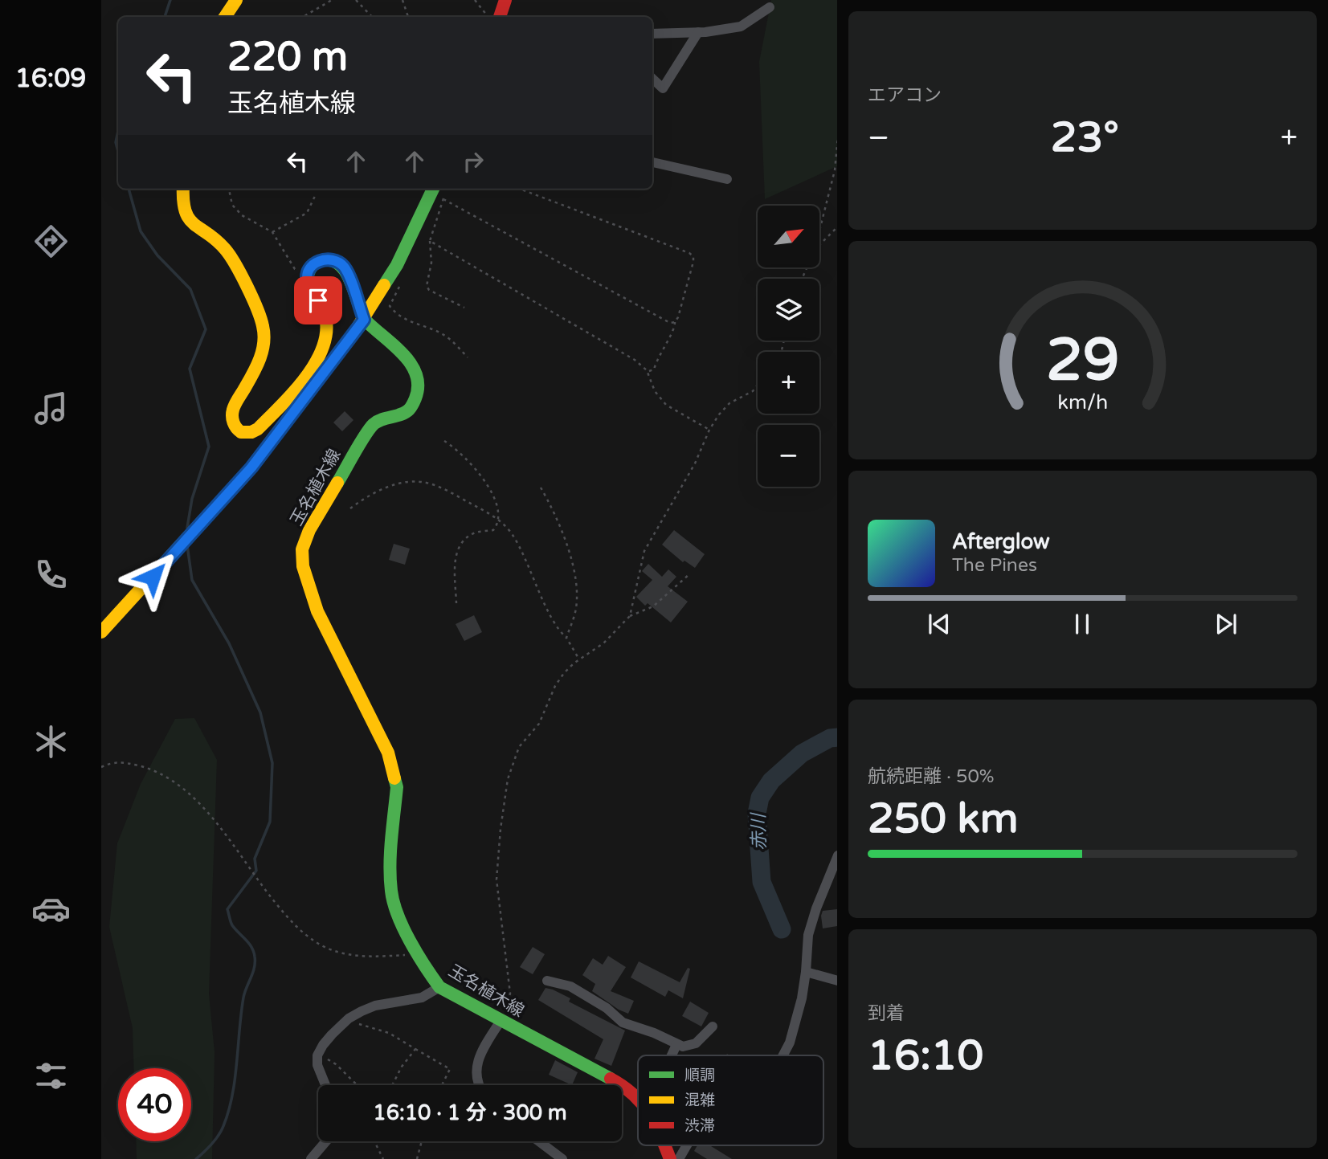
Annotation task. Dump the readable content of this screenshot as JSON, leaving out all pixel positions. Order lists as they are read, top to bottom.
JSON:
{
  "streets": {
    "main road": ["玉名植木線"]
  },
  "water": ["赤川"],
  "legend": ["順調", "混雑", "渋滞"],
  "north": "top right",
  "page": {
    "tabs": "16:09",
    "tile": [
      "エアコン",
      ["航続距離 · 50%", "250 km"],
      ["到着", "16:10"]
    ],
    "turn": ["220 m", "玉名植木線"],
    "heat": ["−", "23°", "+"],
    "map_buttons": ["+", "−"],
    "song": ["Afterglow", "The Pines"],
    "limit": "40",
    "trip": "16:10 · 1 分 · 300 m",
    "gauge": ["29", "km/h"]
  }
}
